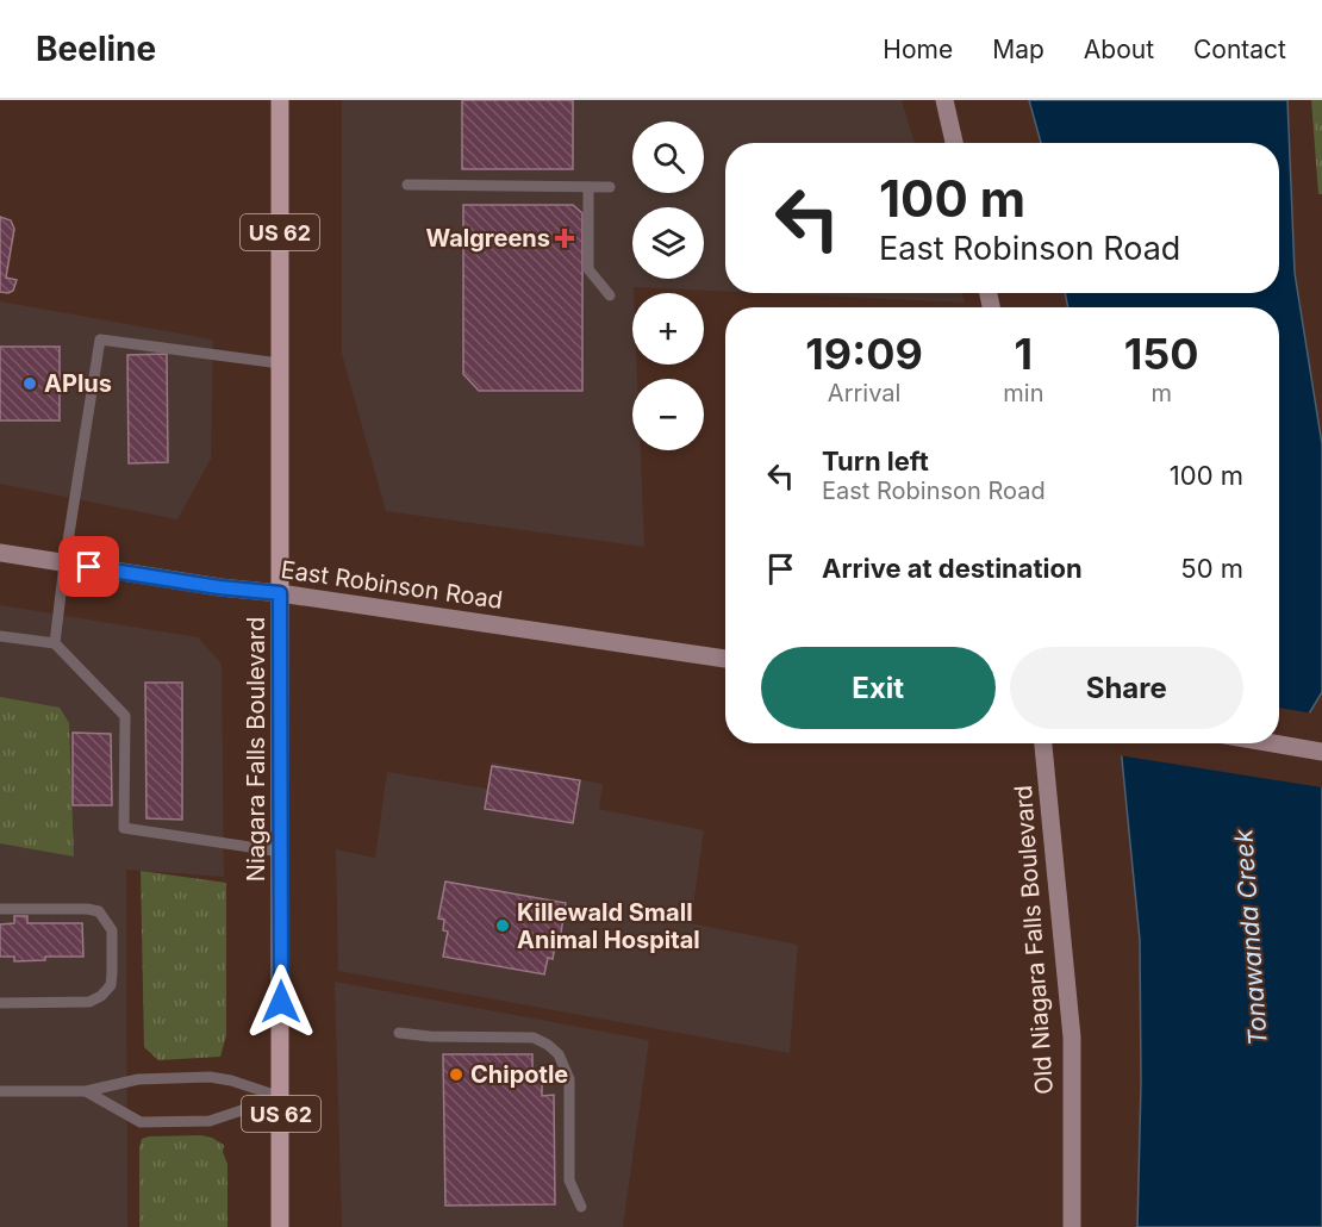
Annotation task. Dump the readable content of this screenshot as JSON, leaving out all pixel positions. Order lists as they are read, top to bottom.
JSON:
{
  "streets": {
    "main road": ["US 62", "Niagara Falls Boulevard"],
    "street": ["East Robinson Road", "Old Niagara Falls Boulevard"]
  },
  "crossings": [
    ["East Robinson Road", "Niagara Falls Boulevard"]
  ],
  "water": ["Tonawanda Creek"],
  "places": {
    "health": ["Walgreens"],
    "other": ["APlus", "Killewald Small Animal Hospital", "Chipotle"]
  },
  "page": {
    "header": "Beeline",
    "nav": [
      "Home",
      "Map",
      "About",
      "Contact"
    ],
    "map_buttons": ["+", "−"],
    "turn": ["100 m", "East Robinson Road"],
    "eta": [
      "19:09",
      "Arrival",
      "1",
      "min",
      "150",
      "m"
    ],
    "list": [
      {
        "name": "Turn left",
        "note": "East Robinson Road",
        "value": "100 m"
      },
      {
        "name": "Arrive at destination",
        "value": "50 m"
      }
    ],
    "buttons": ["Exit", "Share"]
  }
}
